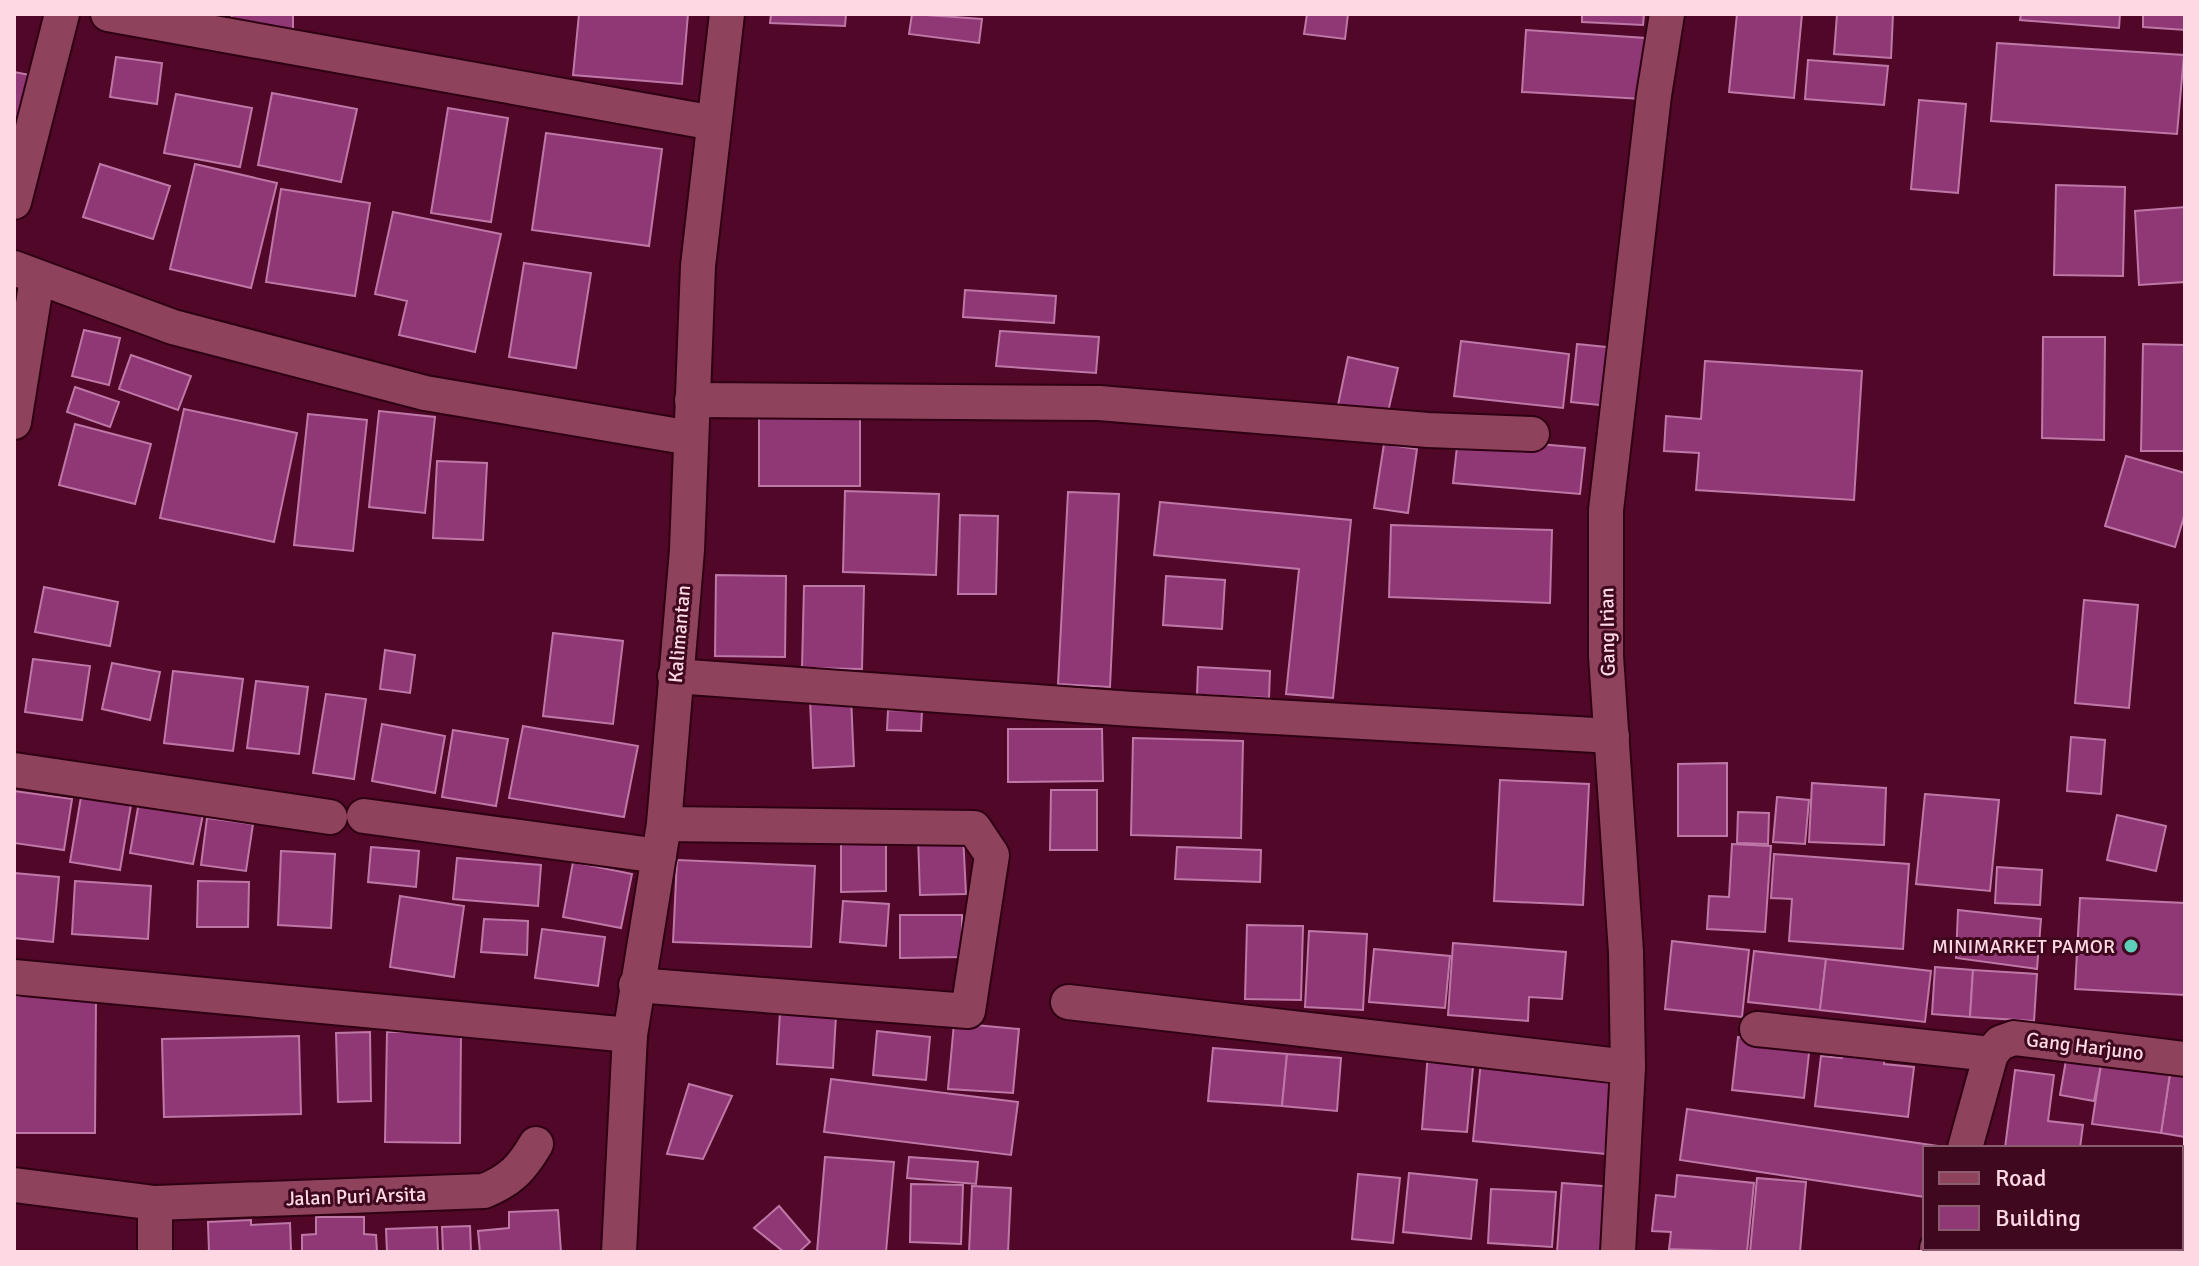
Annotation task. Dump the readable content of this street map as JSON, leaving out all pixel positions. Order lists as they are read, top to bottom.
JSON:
{
  "streets": {
    "street": [
      "Gang Irian",
      "Kalimantan",
      "Gang Harjuno",
      "Jalan Puri Arsita"
    ]
  },
  "places": ["MINIMARKET PAMOR"],
  "legend": ["Road", "Building"]
}
